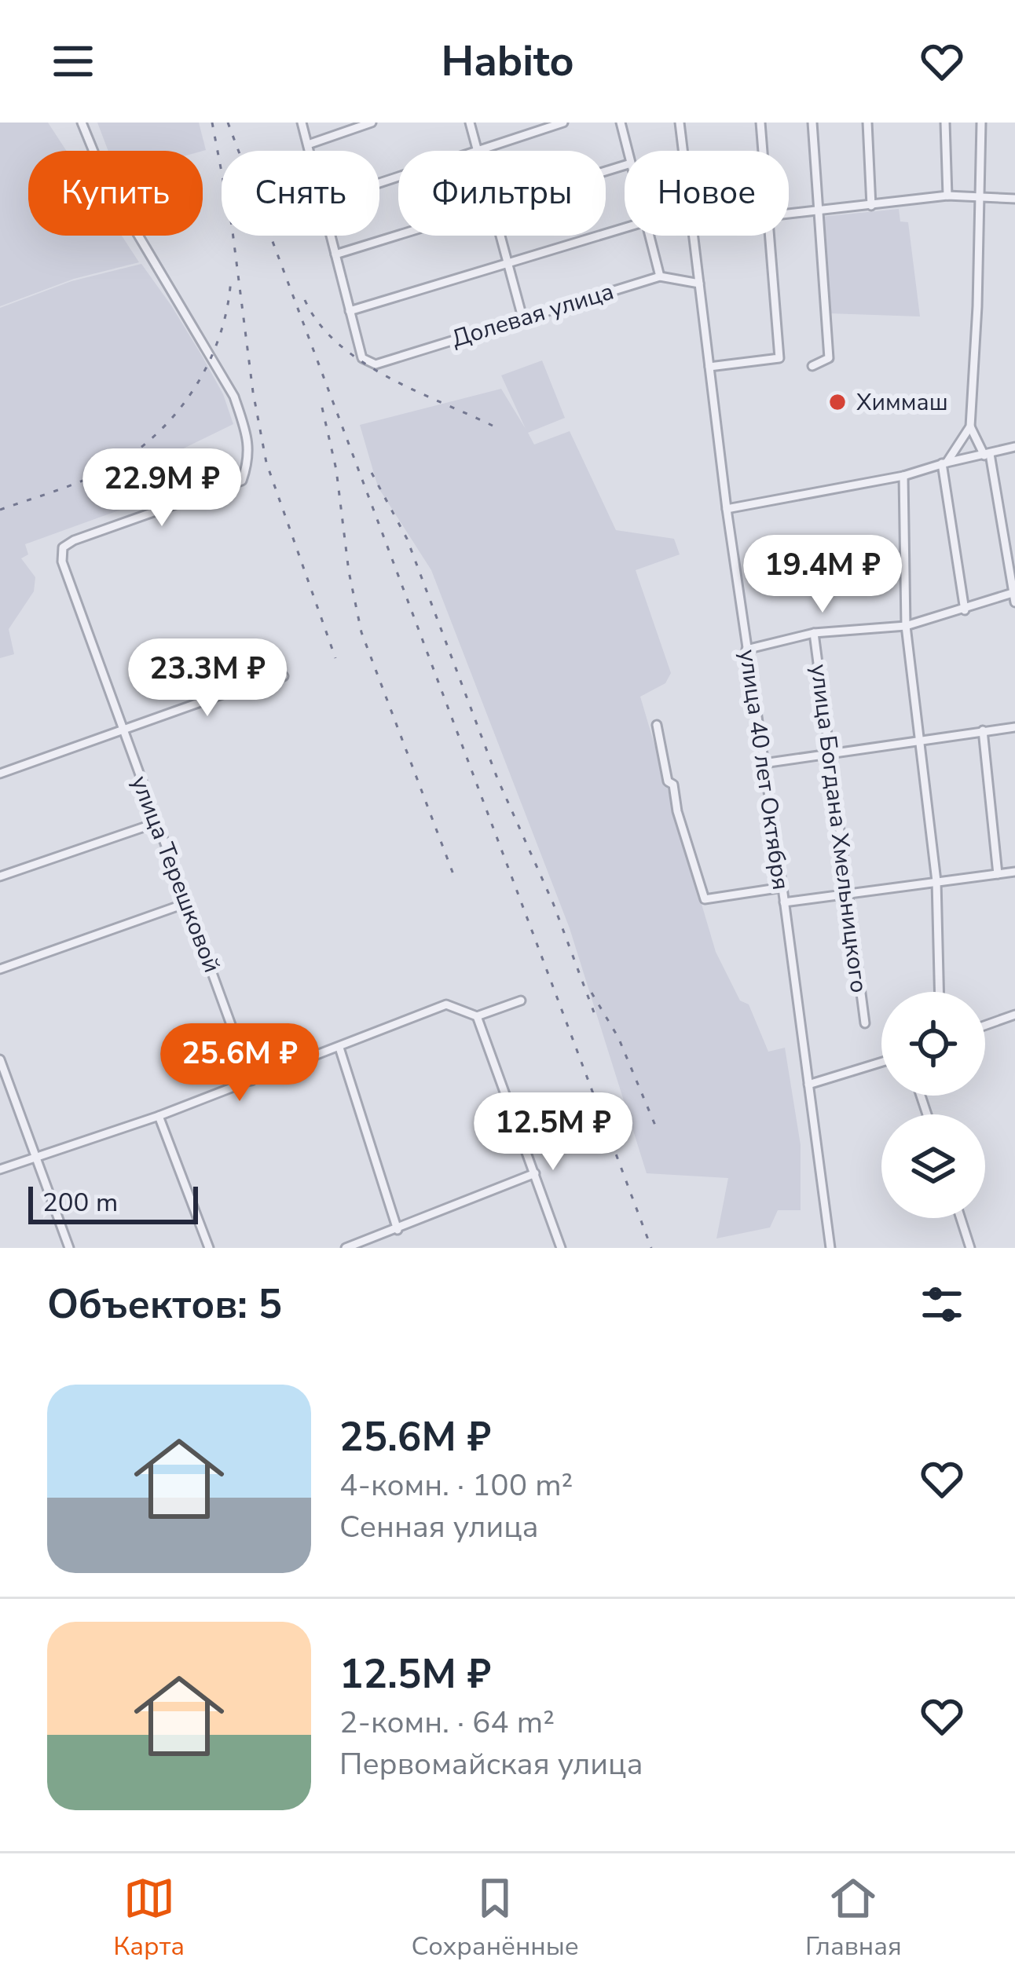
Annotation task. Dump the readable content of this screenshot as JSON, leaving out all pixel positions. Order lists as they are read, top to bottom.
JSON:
{
  "streets": {
    "street": [
      "Долевая улица",
      "улица 40 лет Октября",
      "улица Богдана Хмельницкого",
      "улица Терешковой"
    ]
  },
  "crossings": [
    ["Долевая улица", "улица 40 лет Октября"]
  ],
  "places": ["Химмаш"],
  "scale_bar": "200 m",
  "page": {
    "header": "Habito",
    "chip": [
      "Купить",
      "Снять",
      "Фильтры",
      "Новое"
    ],
    "price": [
      "22.9M ₽",
      "19.4M ₽",
      "23.3M ₽",
      "25.6M ₽",
      "12.5M ₽"
    ],
    "scale": "200 m",
    "heading": "Объектов: 5",
    "list": [
      {
        "name": "25.6M ₽",
        "note": "4-комн. · 100 m² · Сенная улица"
      },
      {
        "name": "12.5M ₽",
        "note": "2-комн. · 64 m² · Первомайская улица"
      }
    ],
    "tabs": ["Карта", "Сохранённые", "Главная"]
  }
}
